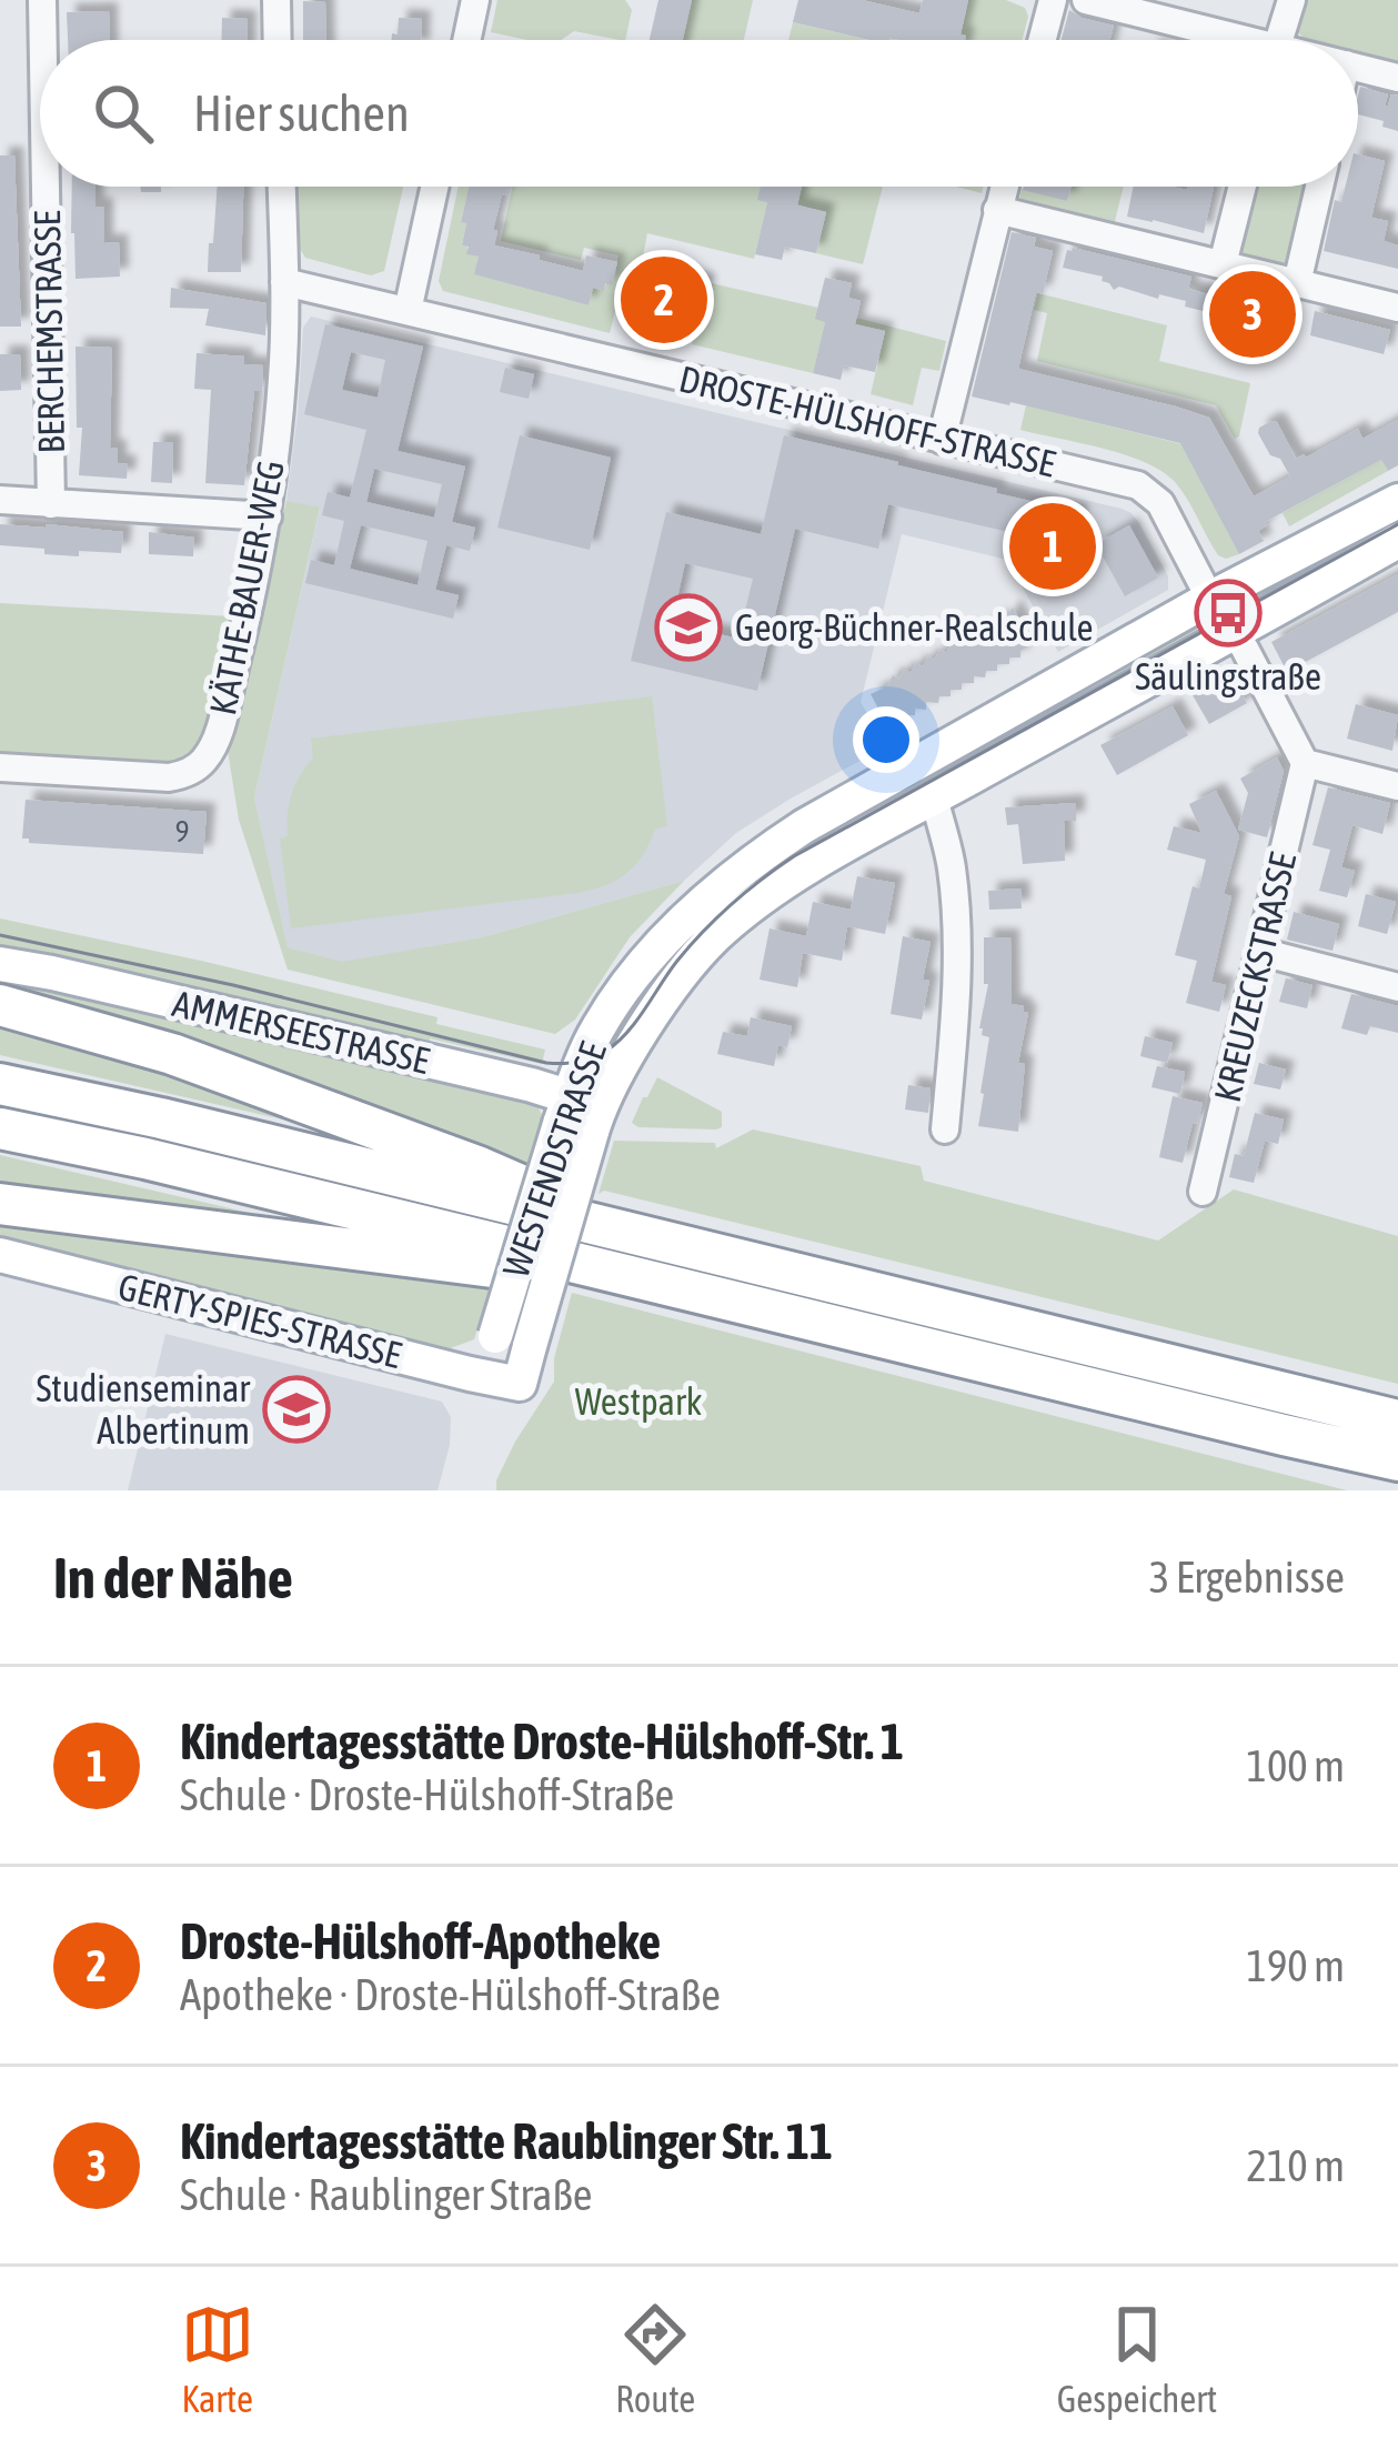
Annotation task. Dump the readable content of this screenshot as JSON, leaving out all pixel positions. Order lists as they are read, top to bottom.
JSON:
{
  "streets": {
    "main road": ["AMMERSEESTRASSE", "WESTENDSTRASSE", "GERTY-SPIES-STRASSE"],
    "street": [
      "BERCHEMSTRASSE",
      "DROSTE-HÜLSHOFF-STRASSE",
      "KÄTHE-BAUER-WEG",
      "KREUZECKSTRASSE"
    ]
  },
  "crossings": [
    ["DROSTE-HÜLSHOFF-STRASSE", "KÄTHE-BAUER-WEG"],
    ["DROSTE-HÜLSHOFF-STRASSE", "WESTENDSTRASSE"],
    ["AMMERSEESTRASSE", "WESTENDSTRASSE"],
    ["WESTENDSTRASSE", "GERTY-SPIES-STRASSE"]
  ],
  "parks": ["Westpark"],
  "places": {
    "bus stop": ["Säulingstraße"],
    "school or university": ["Georg-Büchner-Realschule", "Studienseminar Albertinum"]
  },
  "house_numbers": ["9"],
  "page": {
    "search": "Hier suchen",
    "pins": ["2", "3", "1"],
    "heading": ["In der Nähe", "3 Ergebnisse"],
    "list": [
      {
        "mark": "1",
        "name": "Kindertagesstätte Droste-Hülshoff-Str. 1",
        "note": "Schule · Droste-Hülshoff-Straße",
        "value": "100 m"
      },
      {
        "mark": "2",
        "name": "Droste-Hülshoff-Apotheke",
        "note": "Apotheke · Droste-Hülshoff-Straße",
        "value": "190 m"
      },
      {
        "mark": "3",
        "name": "Kindertagesstätte Raublinger Str. 11",
        "note": "Schule · Raublinger Straße",
        "value": "210 m"
      }
    ],
    "nav": ["Karte", "Route", "Gespeichert"]
  }
}
